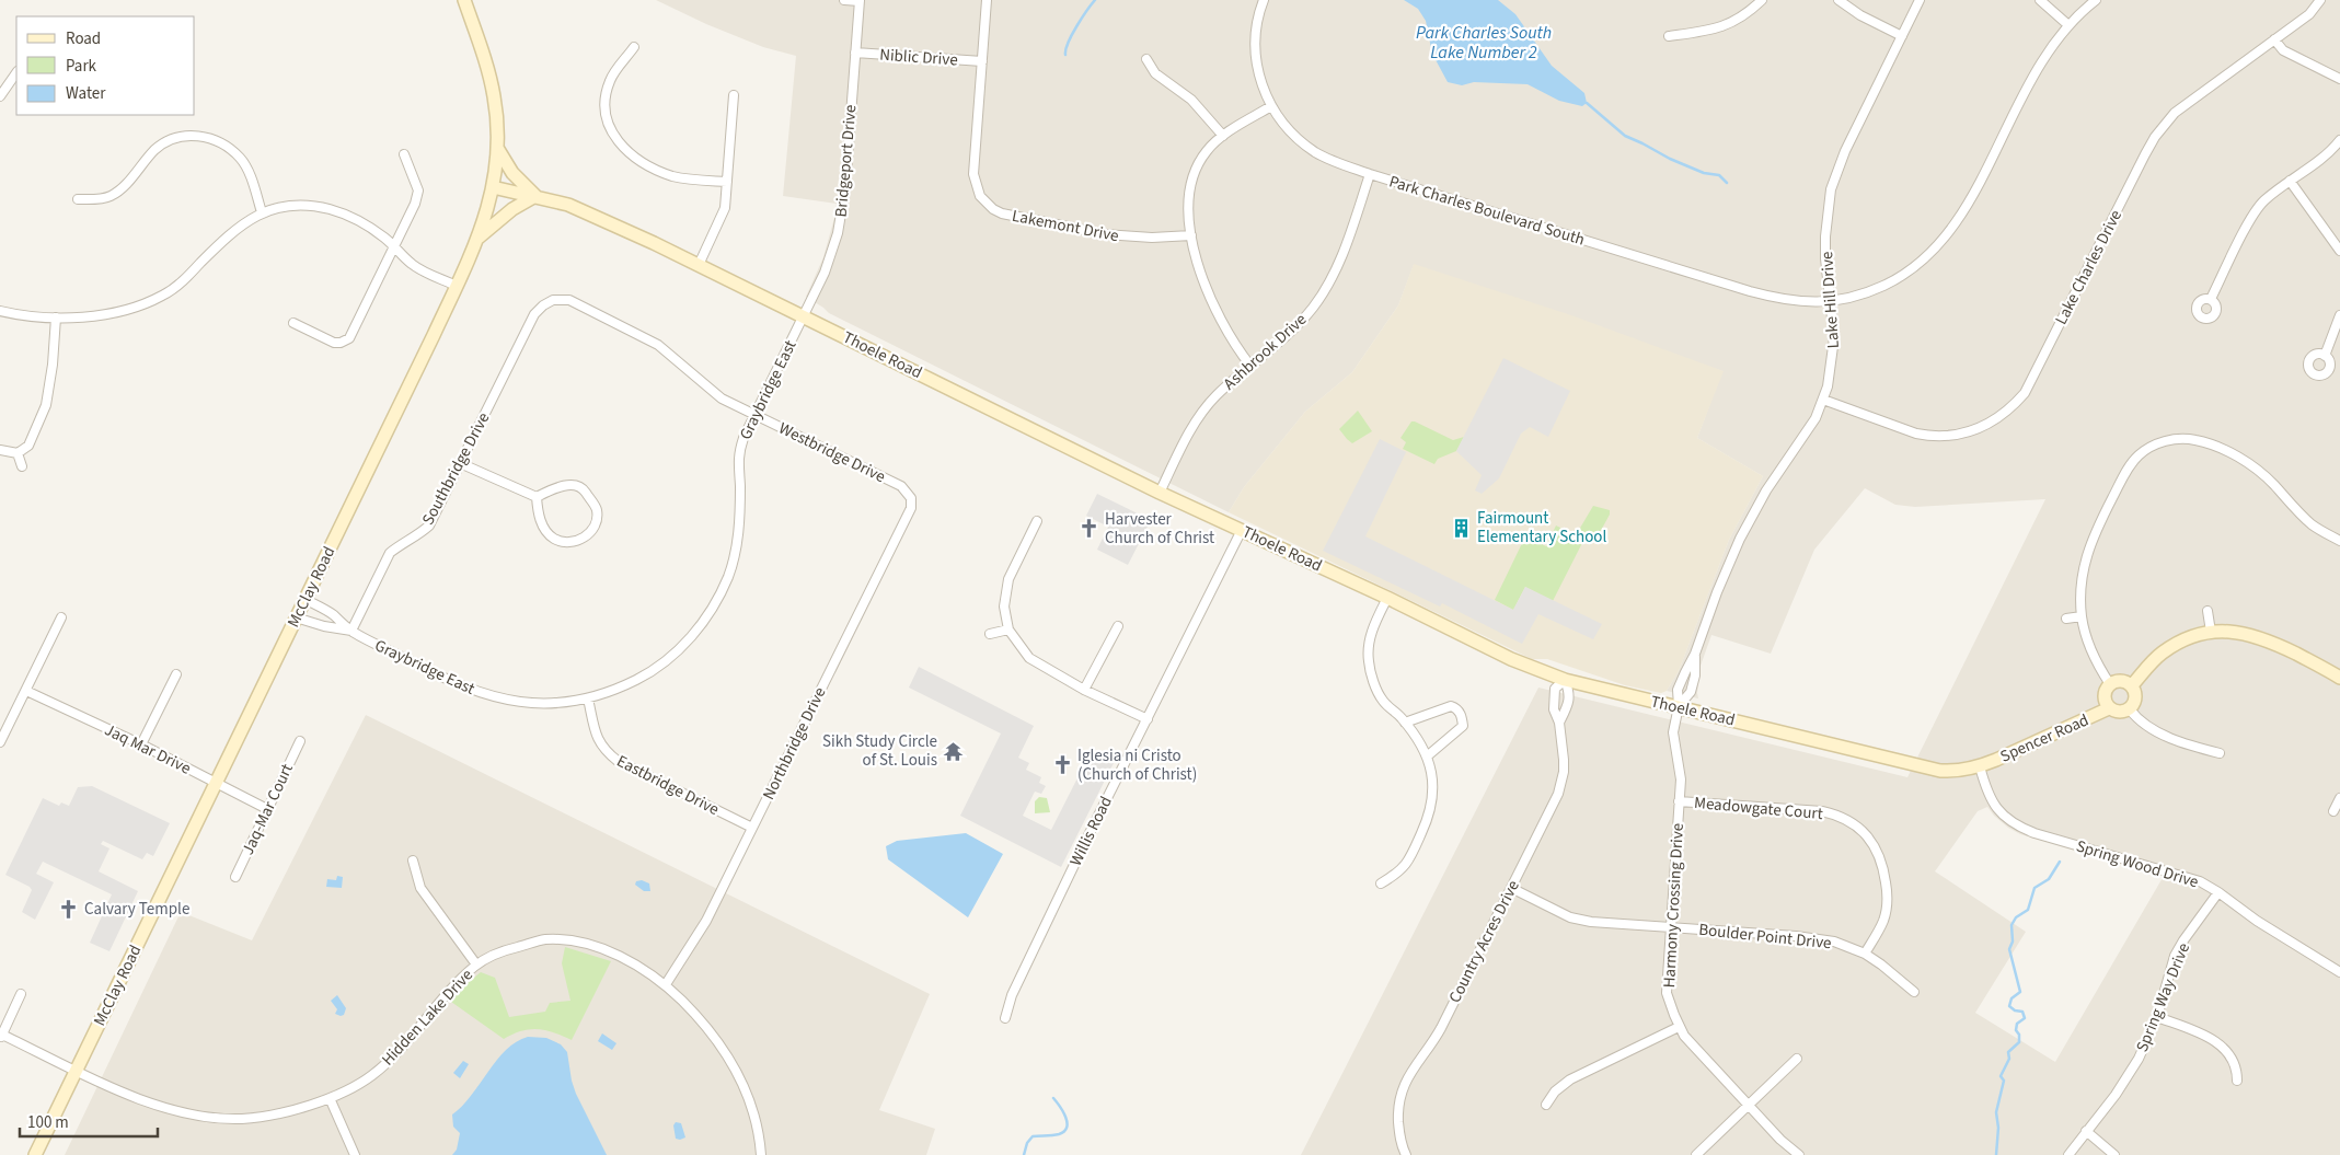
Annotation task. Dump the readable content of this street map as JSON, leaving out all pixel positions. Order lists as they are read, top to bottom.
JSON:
{
  "streets": {
    "main road": ["Thoele Road", "McClay Road", "Spencer Road"],
    "street": [
      "Niblic Drive",
      "Bridgeport Drive",
      "Park Charles Boulevard South",
      "Lakemont Drive",
      "Lake Charles Drive",
      "Lake Hill Drive",
      "Ashbrook Drive",
      "Graybridge East",
      "Westbridge Drive",
      "Southbridge Drive",
      "Northbridge Drive",
      "Jaq Mar Drive",
      "Eastbridge Drive",
      "Meadowgate Court",
      "Jaq-Mar Court",
      "Willis Road",
      "Spring Wood Drive",
      "Harmony Crossing Drive",
      "Boulder Point Drive",
      "Country Acres Drive",
      "Spring Way Drive",
      "Hidden Lake Drive"
    ]
  },
  "crossings": [
    ["Niblic Drive", "Bridgeport Drive"],
    ["Niblic Drive", "Lakemont Drive"],
    ["Bridgeport Drive", "Thoele Road"],
    ["Bridgeport Drive", "Graybridge East"],
    ["Park Charles Boulevard South", "Lake Hill Drive"],
    ["Park Charles Boulevard South", "Ashbrook Drive"],
    ["Lake Charles Drive", "Lake Hill Drive"],
    ["Lake Hill Drive", "Thoele Road"],
    ["Lake Hill Drive", "Harmony Crossing Drive"],
    ["Ashbrook Drive", "Thoele Road"],
    ["Thoele Road", "Graybridge East"],
    ["Thoele Road", "McClay Road"],
    ["Thoele Road", "Spencer Road"],
    ["Thoele Road", "Willis Road"],
    ["Thoele Road", "Spring Wood Drive"],
    ["Thoele Road", "Harmony Crossing Drive"],
    ["Thoele Road", "Country Acres Drive"],
    ["Graybridge East", "Westbridge Drive"],
    ["Graybridge East", "Southbridge Drive"],
    ["Graybridge East", "McClay Road"],
    ["Graybridge East", "Eastbridge Drive"],
    ["Westbridge Drive", "Southbridge Drive"],
    ["Westbridge Drive", "Northbridge Drive"],
    ["McClay Road", "Jaq Mar Drive"],
    ["McClay Road", "Hidden Lake Drive"],
    ["Spencer Road", "Spring Wood Drive"],
    ["Northbridge Drive", "Eastbridge Drive"],
    ["Northbridge Drive", "Hidden Lake Drive"],
    ["Jaq Mar Drive", "Jaq-Mar Court"],
    ["Meadowgate Court", "Harmony Crossing Drive"],
    ["Meadowgate Court", "Boulder Point Drive"],
    ["Spring Wood Drive", "Spring Way Drive"],
    ["Harmony Crossing Drive", "Boulder Point Drive"],
    ["Boulder Point Drive", "Country Acres Drive"]
  ],
  "water": ["Park Charles South Lake Number 2"],
  "places": {
    "building": ["Fairmount Elementary School"],
    "church": ["Harvester Church of Christ", "Iglesia ni Cristo (Church of Christ)", "Calvary Temple"],
    "temple": ["Sikh Study Circle of St. Louis"]
  },
  "legend": ["Road", "Park", "Water"],
  "scale_bar": "100 m"
}
